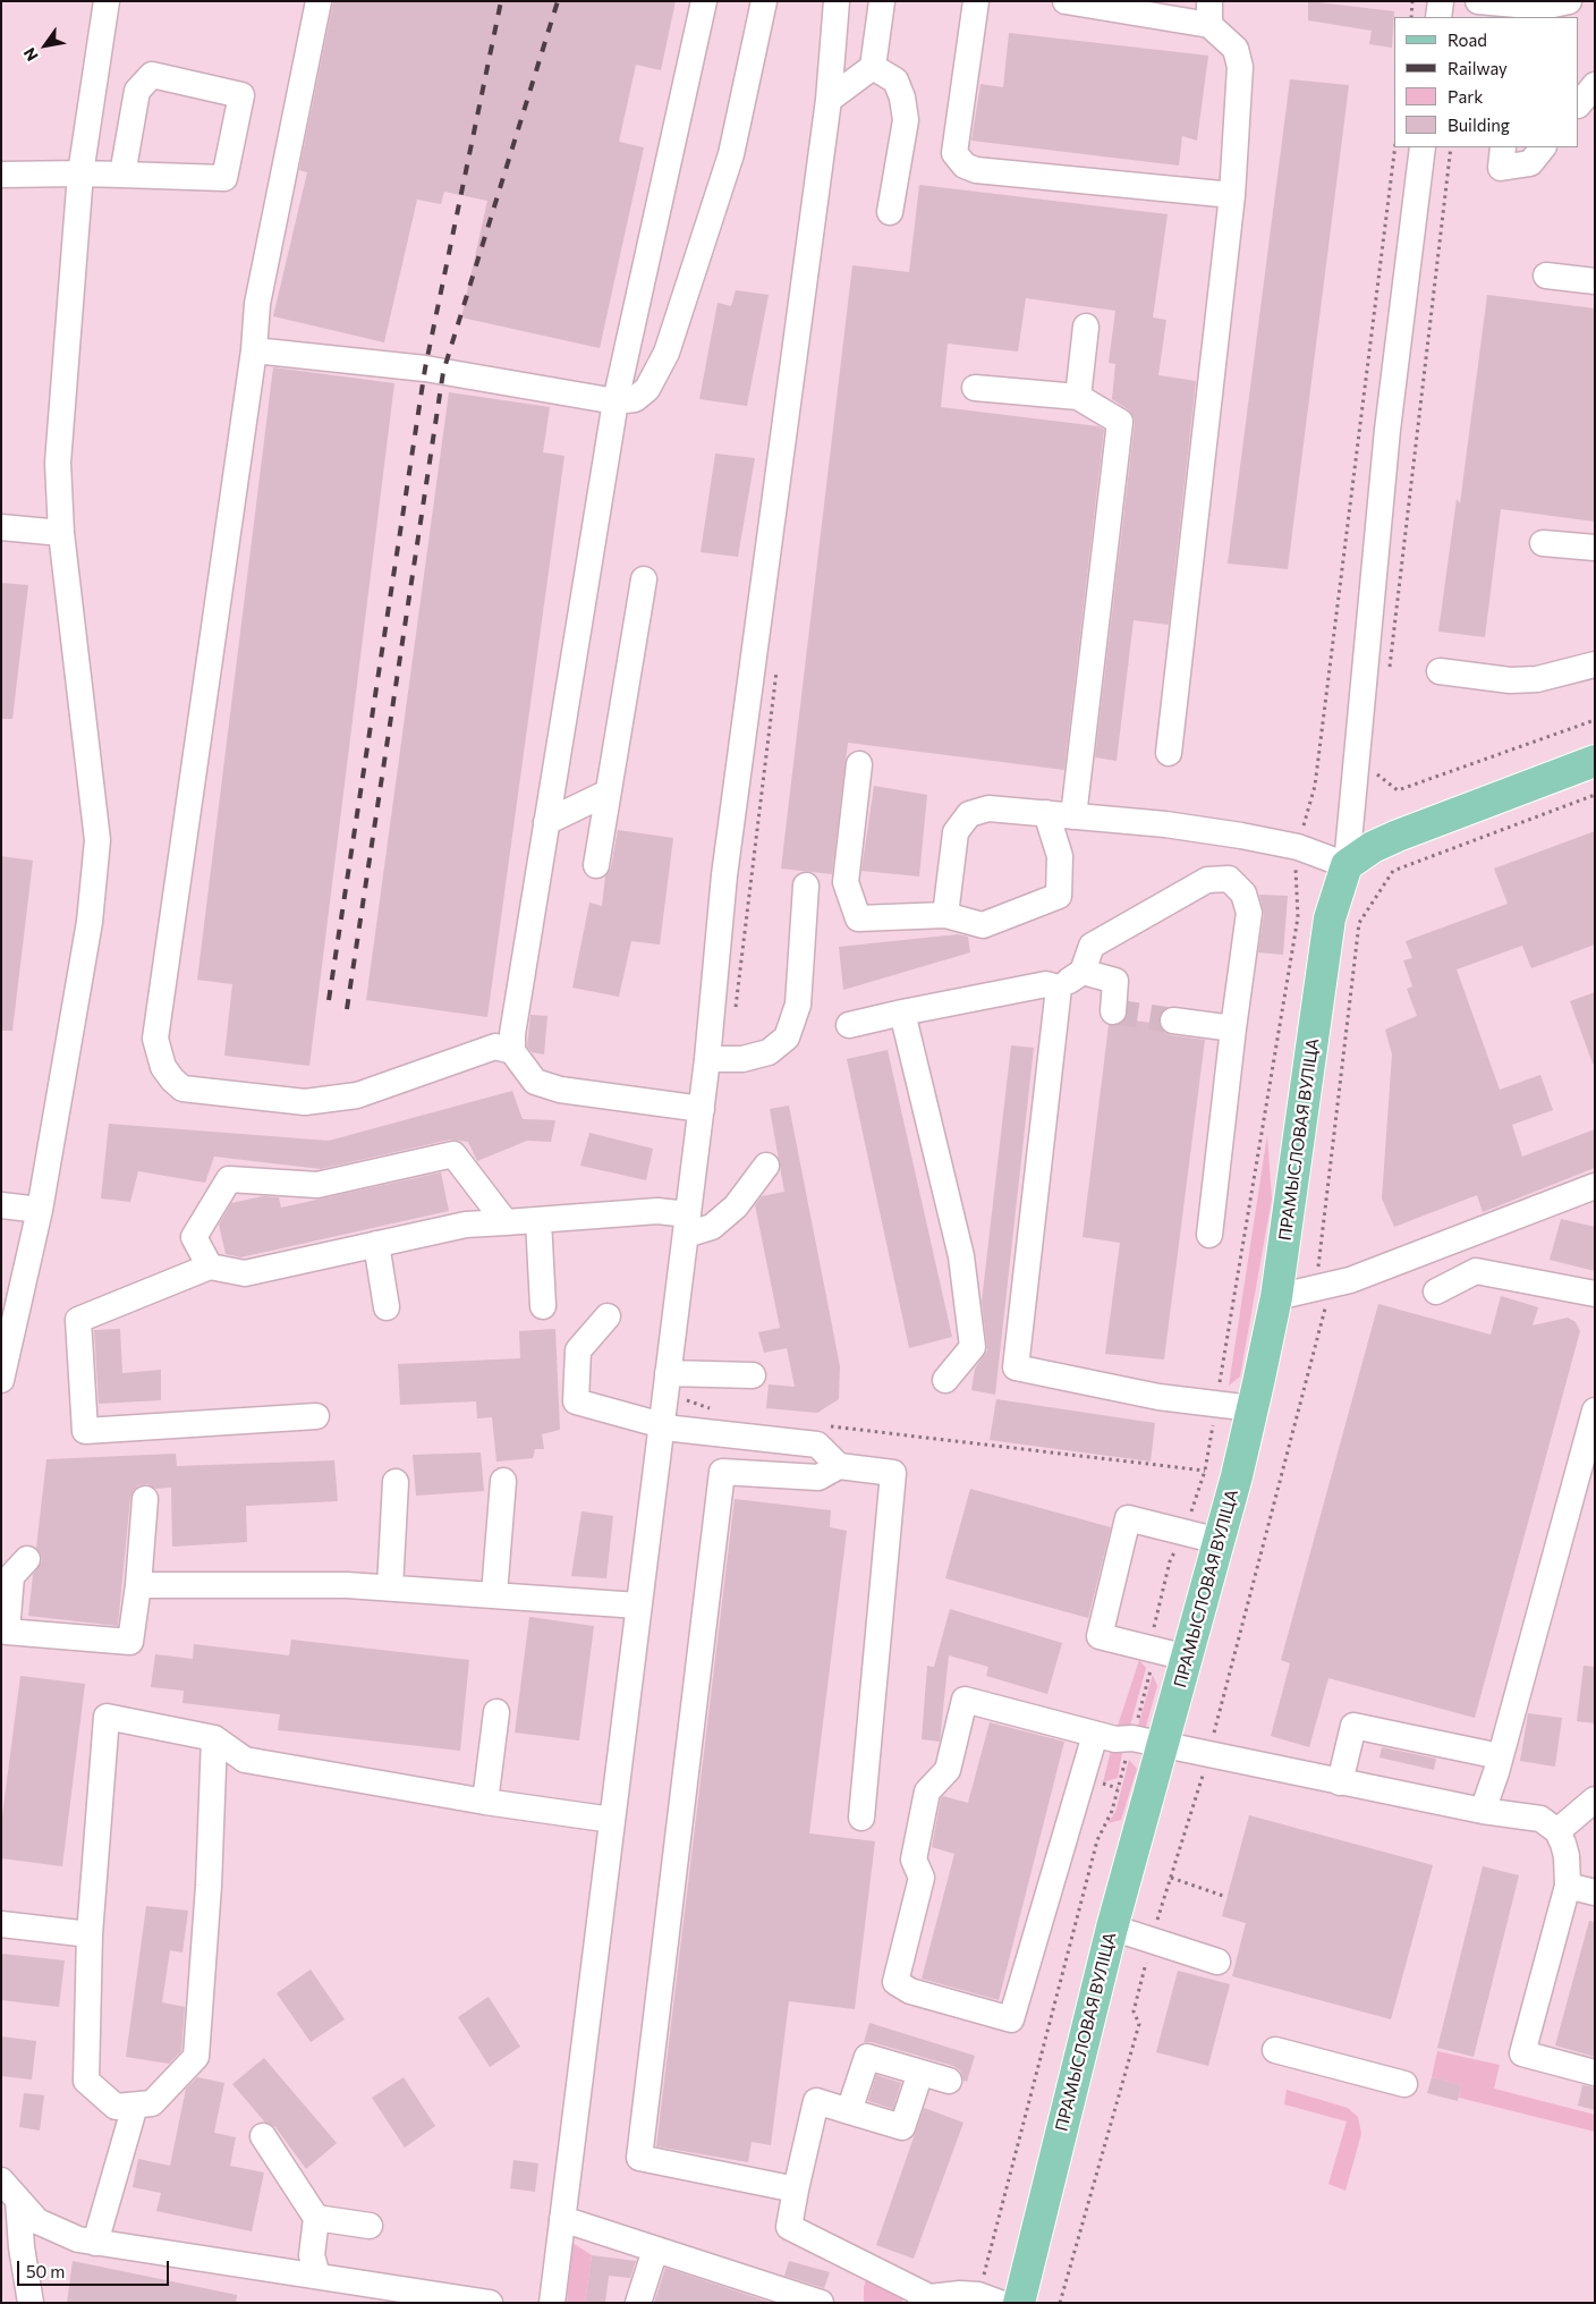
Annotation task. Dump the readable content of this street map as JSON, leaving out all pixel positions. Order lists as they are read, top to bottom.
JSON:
{
  "streets": {
    "main road": ["ПРАМЫСЛОВАЯ ВУЛІЦА"]
  },
  "legend": [
    "Road",
    "Railway",
    "Park",
    "Building"
  ],
  "scale_bar": "50 m",
  "north": "bottom left"
}
